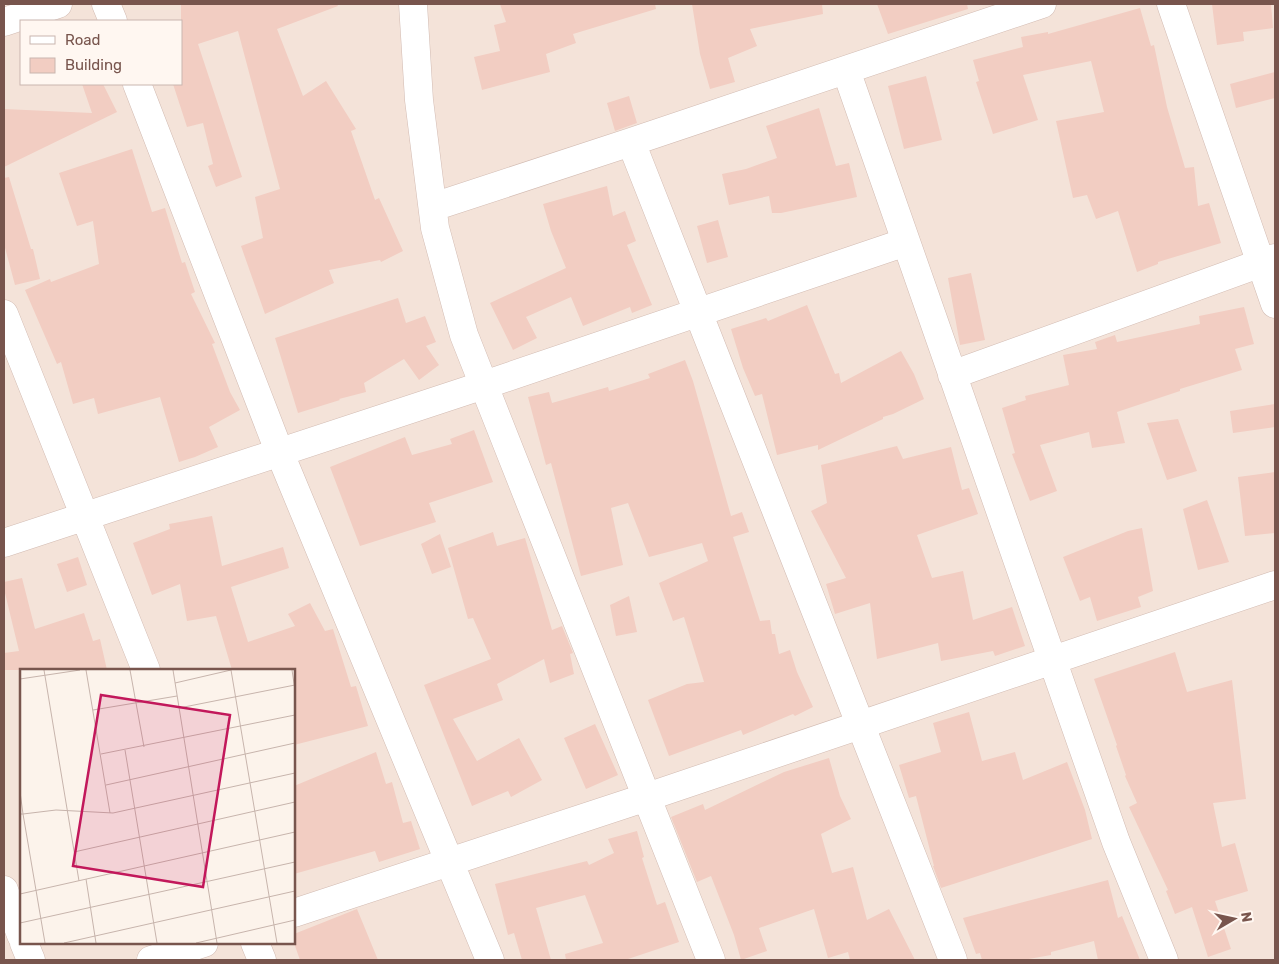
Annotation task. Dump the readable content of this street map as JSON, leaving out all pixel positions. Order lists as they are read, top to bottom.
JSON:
{
  "legend": ["Road", "Building"],
  "north": "right"
}
